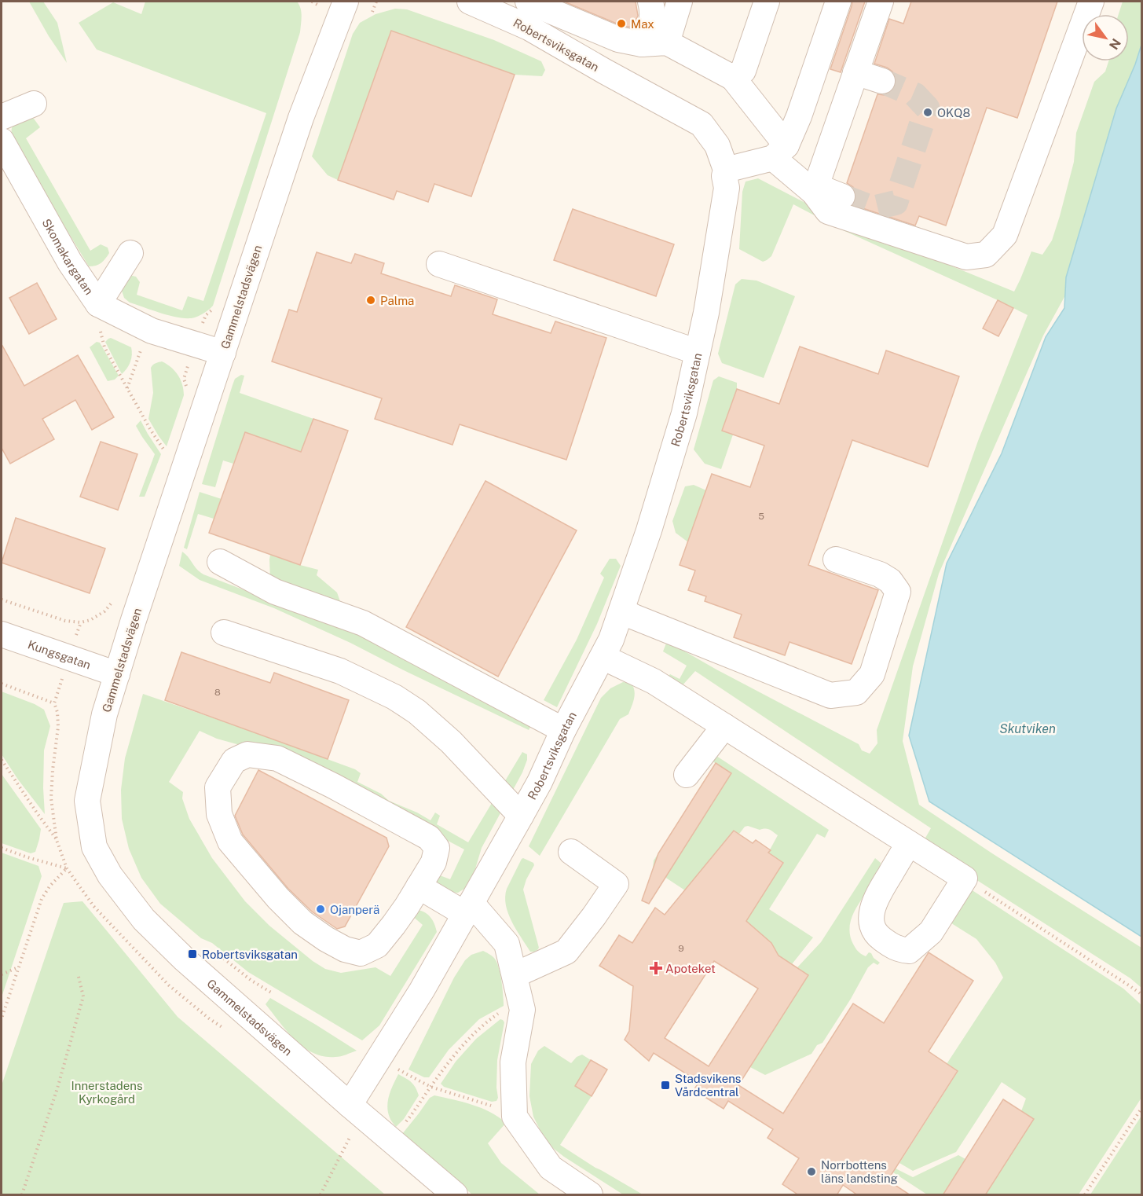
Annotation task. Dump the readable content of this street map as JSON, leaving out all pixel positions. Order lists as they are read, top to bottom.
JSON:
{
  "streets": {
    "street": [
      "Robertsviksgatan",
      "Skomakargatan",
      "Gammelstadsvägen",
      "Kungsgatan"
    ]
  },
  "crossings": [
    ["Robertsviksgatan", "Gammelstadsvägen"],
    ["Skomakargatan", "Gammelstadsvägen"],
    ["Gammelstadsvägen", "Kungsgatan"]
  ],
  "water": ["Skutviken"],
  "parks": ["Innerstadens Kyrkogård"],
  "places": {
    "other": [
      "Max",
      "OKQ8",
      "Palma",
      "Ojanperä",
      "Norrbottens läns landsting"
    ],
    "transit": ["Robertsviksgatan", "Stadsvikens Vårdcentral"],
    "health": ["Apoteket"]
  },
  "house_numbers": ["5", "8", "9"],
  "north": "bottom right"
}
